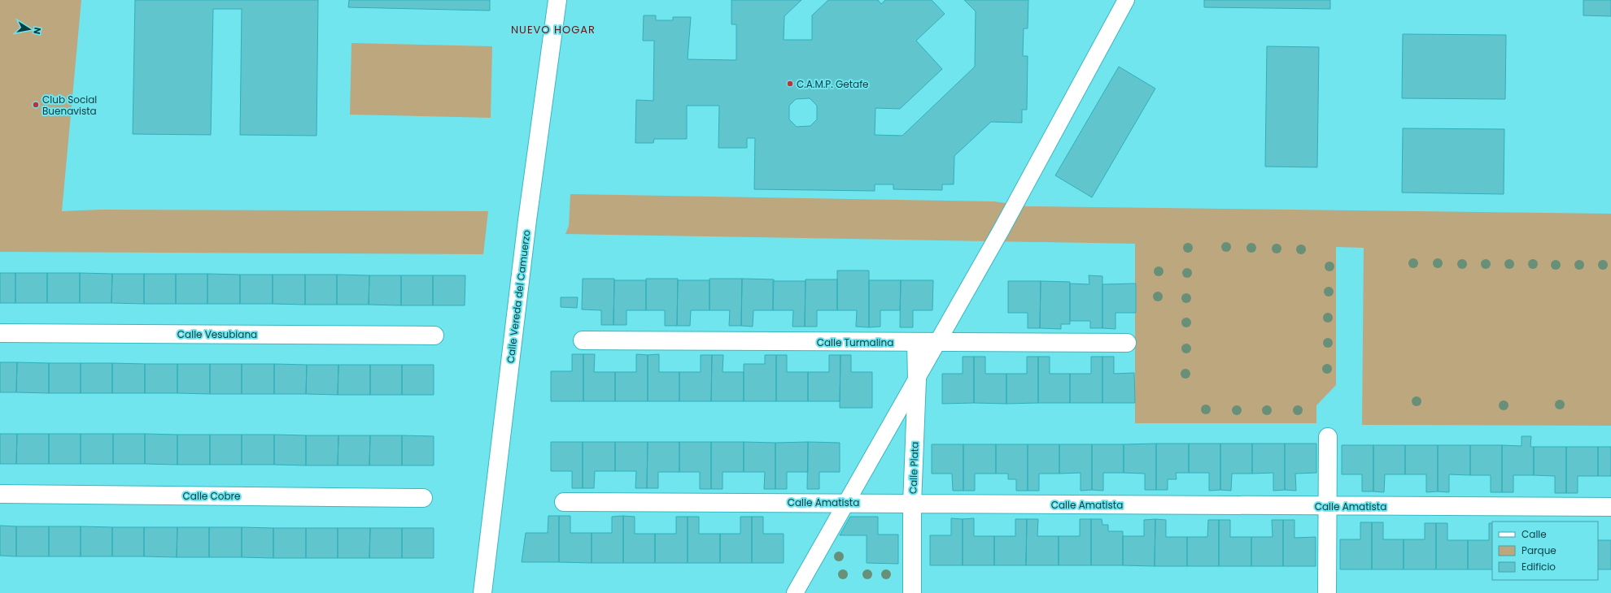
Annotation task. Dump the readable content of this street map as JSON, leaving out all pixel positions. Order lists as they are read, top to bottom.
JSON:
{
  "streets": {
    "street": [
      "Calle Vereda del Camuerzo",
      "Calle Vesubiana",
      "Calle Turmalina",
      "Calle Plata",
      "Calle Cobre",
      "Calle Amatista"
    ]
  },
  "crossings": [
    ["Calle Turmalina", "Calle Plata"],
    ["Calle Plata", "Calle Amatista"]
  ],
  "districts": ["NUEVO HOGAR"],
  "places": ["C.A.M.P. Getafe", "Club Social Buenavista"],
  "legend": ["Calle", "Parque", "Edificio"],
  "north": "right"
}
